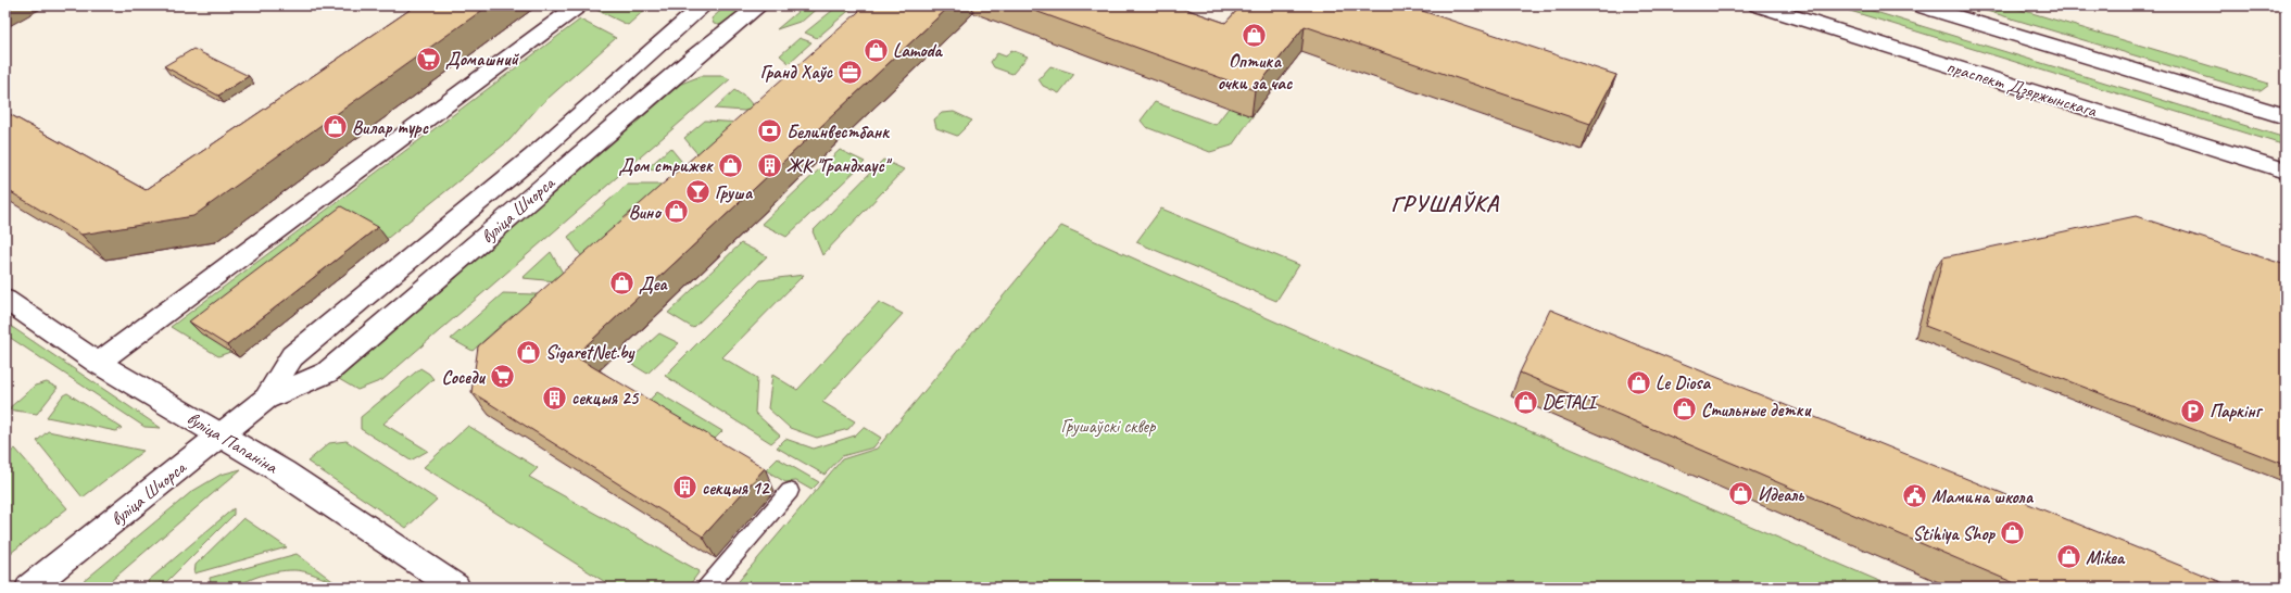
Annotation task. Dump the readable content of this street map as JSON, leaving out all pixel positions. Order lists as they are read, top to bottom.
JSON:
{
  "streets": {
    "main road": ["праспект Дзяржынскага", "вуліца Шчорса", "вуліца Папаніна"]
  },
  "crossings": [
    ["вуліца Шчорса", "вуліца Папаніна"]
  ],
  "districts": ["ГРУШАЎКА"],
  "parks": ["Грушаўскі сквер"],
  "places": {
    "shop": [
      "Оптика очки за час",
      "Lamoda",
      "Вилар турс",
      "Дом стрижек",
      "Вино",
      "Деа",
      "SigaretNet.by",
      "Le Diosa",
      "DETALI",
      "Стильные детки",
      "Идеаль",
      "Stihiya Shop",
      "Mikea"
    ],
    "supermarket": ["Домашний", "Соседи"],
    "office": ["Гранд Хаўс"],
    "bank": ["Белинвестбанк"],
    "building": ["ЖК \"Грандхаус\"", "секцыя 25", "секцыя 12"],
    "bar": ["Груша"],
    "parking": ["Паркінг"],
    "public building": ["Мамина школа"]
  }
}
